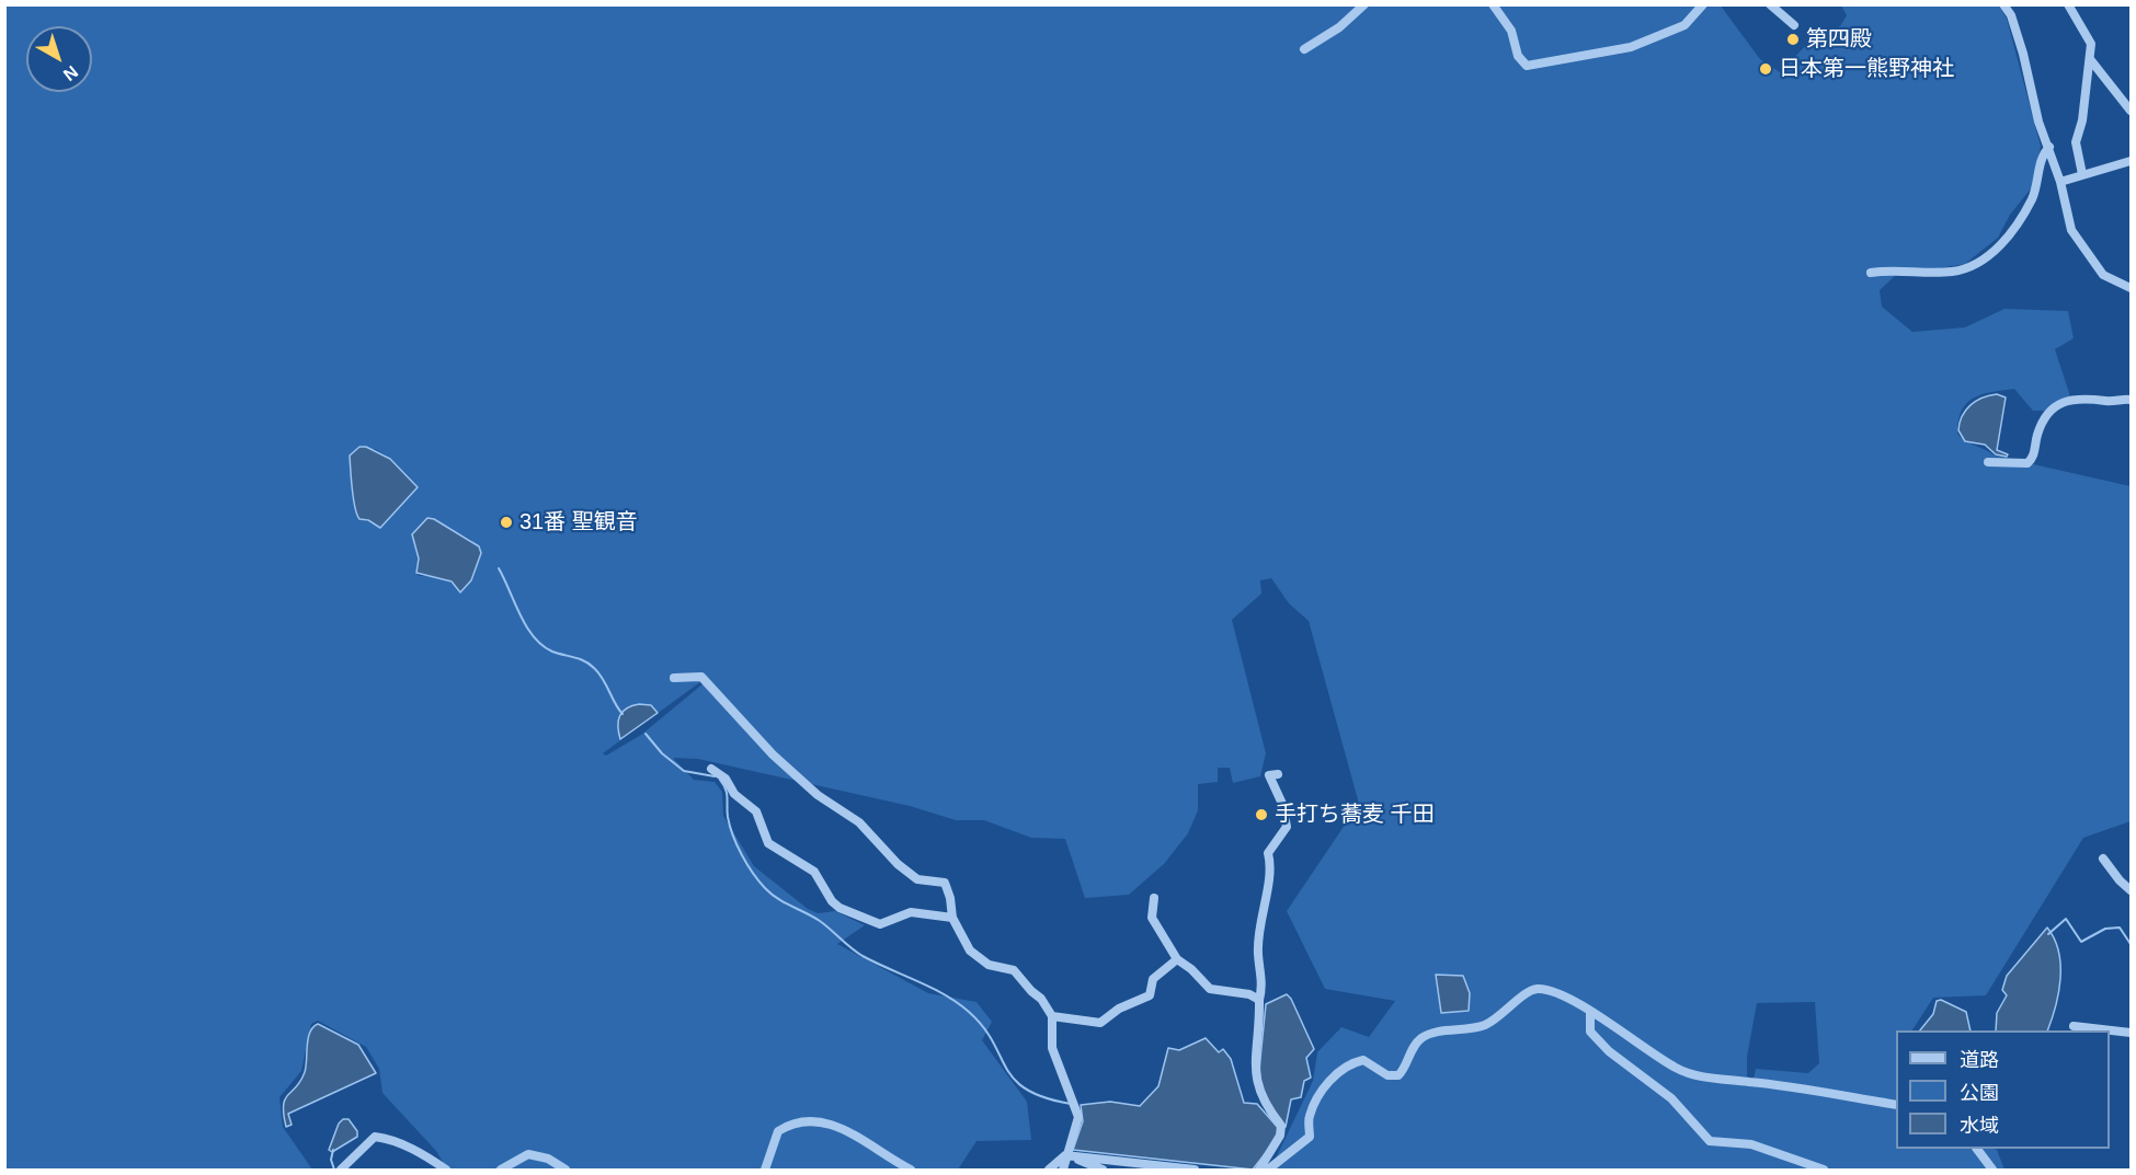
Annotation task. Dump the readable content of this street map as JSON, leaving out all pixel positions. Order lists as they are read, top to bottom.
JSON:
{
  "places": [
    "第四殿",
    "日本第一熊野神社",
    "31番 聖観音",
    "手打ち蕎麦 千田"
  ],
  "legend": ["道路", "公園", "水域"],
  "north": "bottom right"
}
